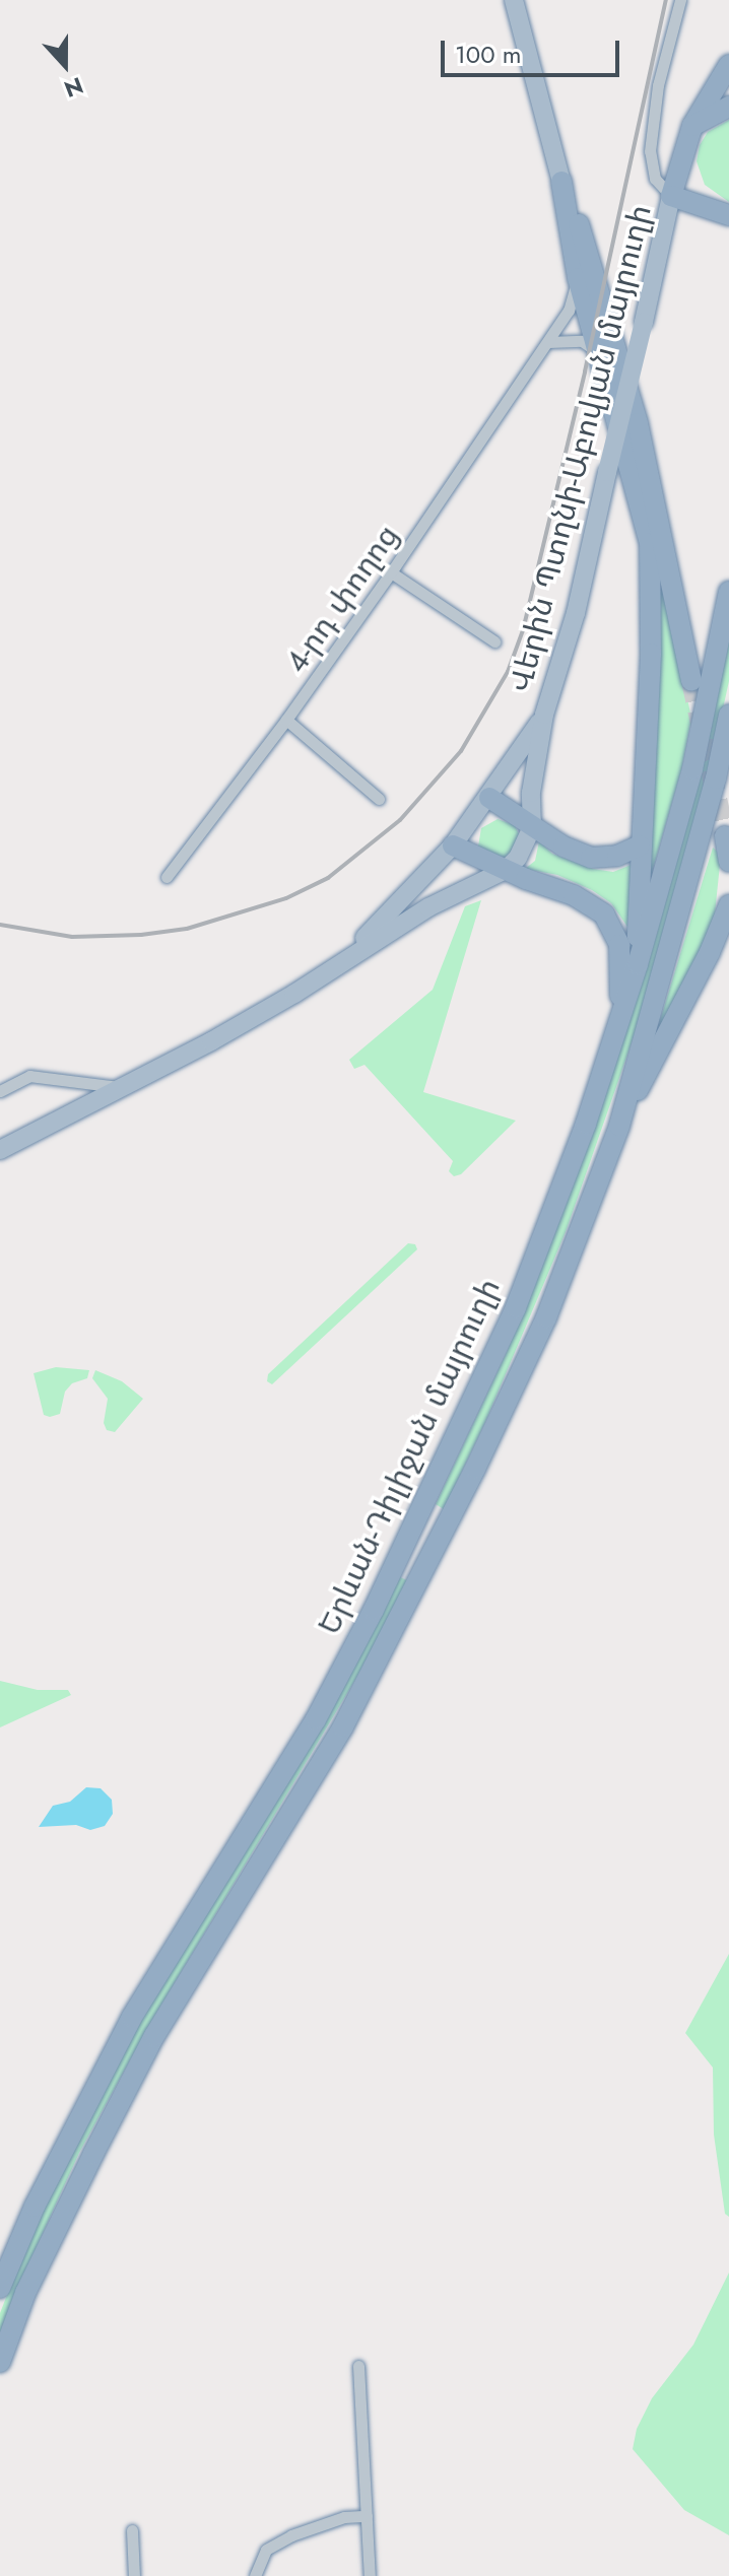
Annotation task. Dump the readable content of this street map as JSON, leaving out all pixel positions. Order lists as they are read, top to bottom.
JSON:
{
  "streets": {
    "highway": ["Երևան-Դիլիջան մայրուղի"],
    "main road": ["Վերին Պտղնի-Աբովյան մայրուղի"],
    "street": ["4-րդ փողոց"]
  },
  "scale_bar": "100 m",
  "north": "bottom"
}
